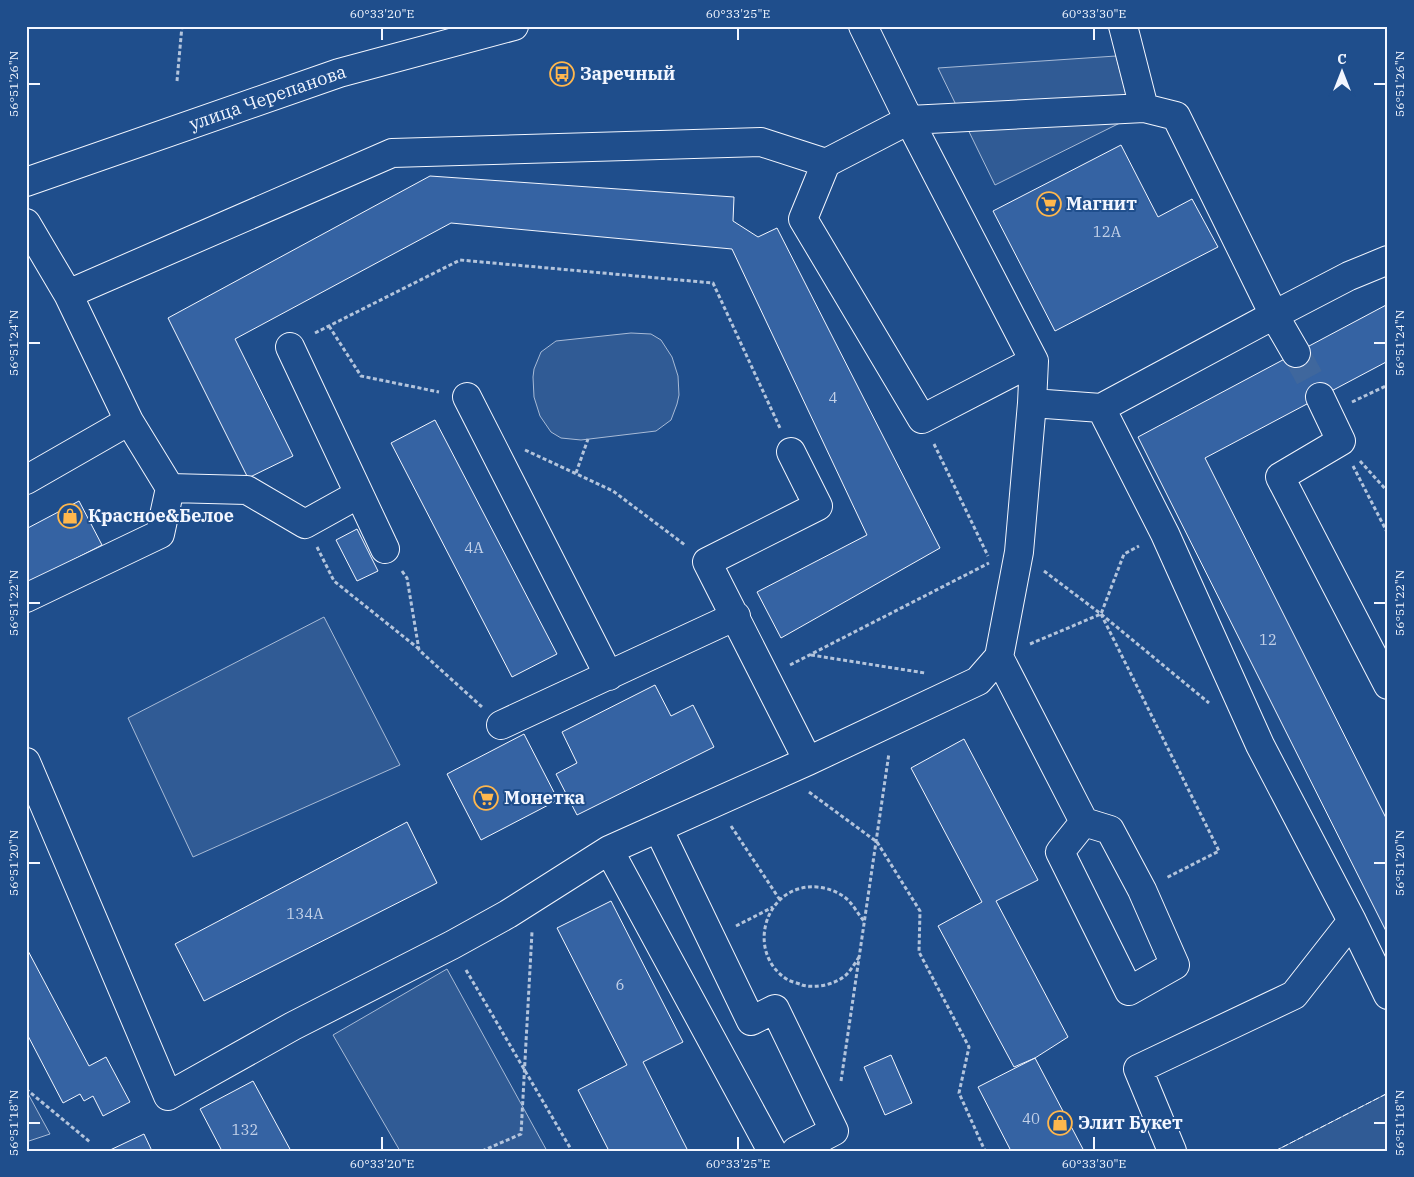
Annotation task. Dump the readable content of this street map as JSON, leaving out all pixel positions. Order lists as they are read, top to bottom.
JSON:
{
  "streets": {
    "main road": ["улица Черепанова"]
  },
  "places": {
    "bus stop": ["Заречный"],
    "supermarket": ["Магнит", "Монетка"],
    "shop": ["Красное&Белое", "Элит Букет"]
  },
  "house_numbers": [
    "12А",
    "4",
    "4А",
    "12",
    "134А",
    "6",
    "40",
    "132"
  ],
  "north": "top",
  "coordinates": [
    "60°33'20\"E",
    "60°33'25\"E",
    "60°33'30\"E",
    "56°51'26\"N",
    "56°51'24\"N",
    "56°51'22\"N",
    "56°51'20\"N",
    "56°51'18\"N"
  ]
}
